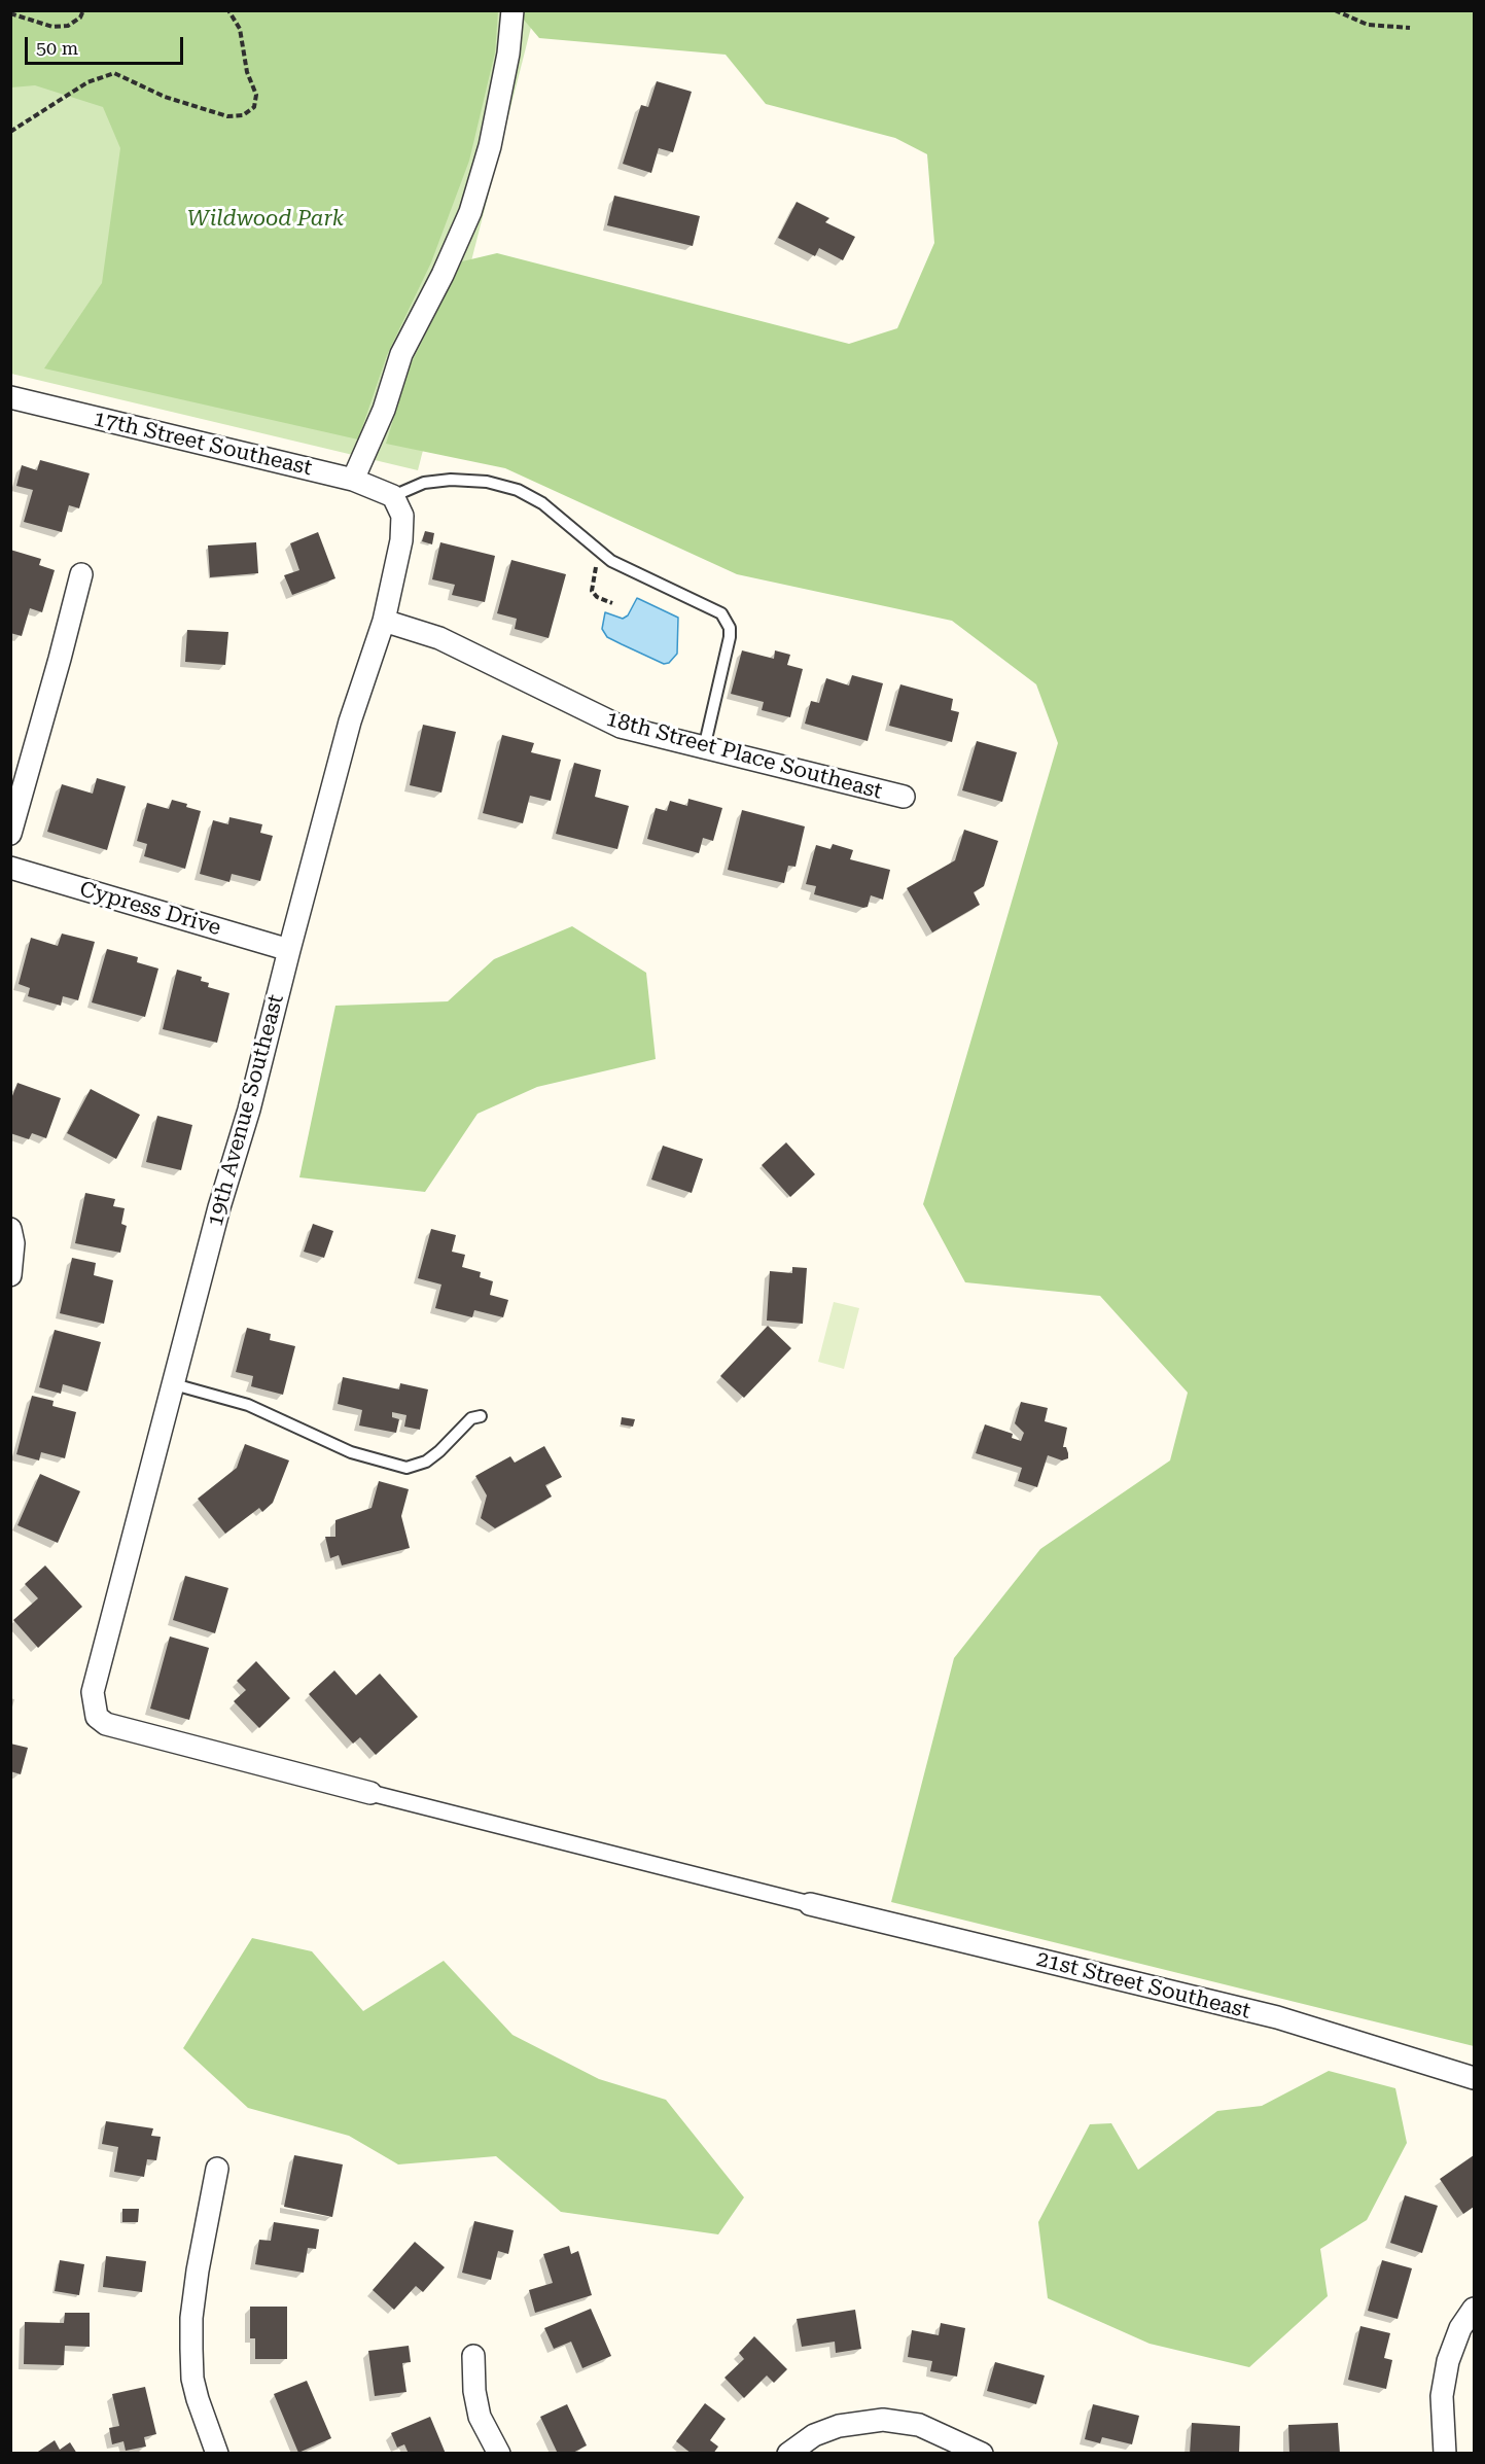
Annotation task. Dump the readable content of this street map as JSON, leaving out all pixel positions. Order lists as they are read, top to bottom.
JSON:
{
  "streets": {
    "street": [
      "17th Street Southeast",
      "18th Street Place Southeast",
      "Cypress Drive",
      "19th Avenue Southeast",
      "21st Street Southeast"
    ]
  },
  "crossings": [
    ["17th Street Southeast", "19th Avenue Southeast"],
    ["18th Street Place Southeast", "19th Avenue Southeast"],
    ["Cypress Drive", "19th Avenue Southeast"]
  ],
  "parks": ["Wildwood Park"],
  "scale_bar": "50 m"
}
